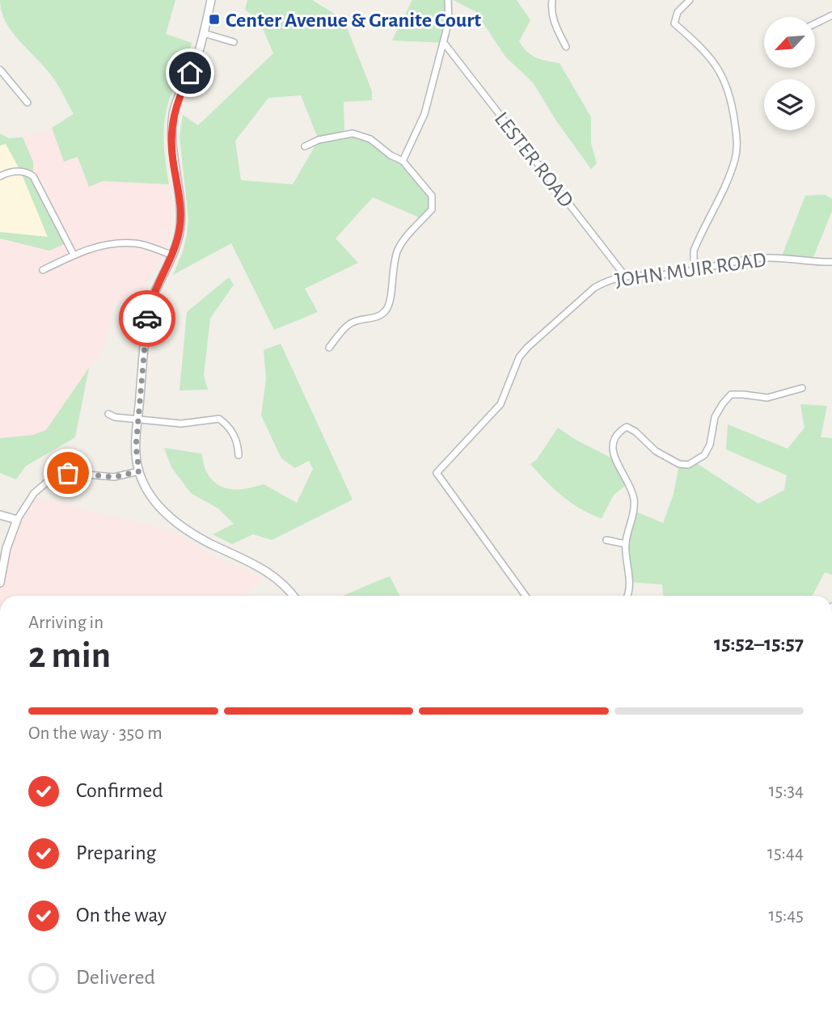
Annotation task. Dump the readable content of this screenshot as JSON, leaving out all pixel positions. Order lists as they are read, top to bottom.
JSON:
{
  "streets": {
    "street": ["LESTER ROAD", "JOHN MUIR ROAD"]
  },
  "crossings": [
    ["LESTER ROAD", "JOHN MUIR ROAD"]
  ],
  "places": {
    "transit": ["Center Avenue & Granite Court"]
  },
  "north": "bottom left",
  "page": {
    "heading": ["2 min", "Arriving in", "15:52–15:57"],
    "bar": "On the way · 350 m",
    "list": [
      ["Confirmed", "15:34"],
      ["Preparing", "15:44"],
      ["On the way", "15:45"],
      "Delivered"
    ]
  }
}
